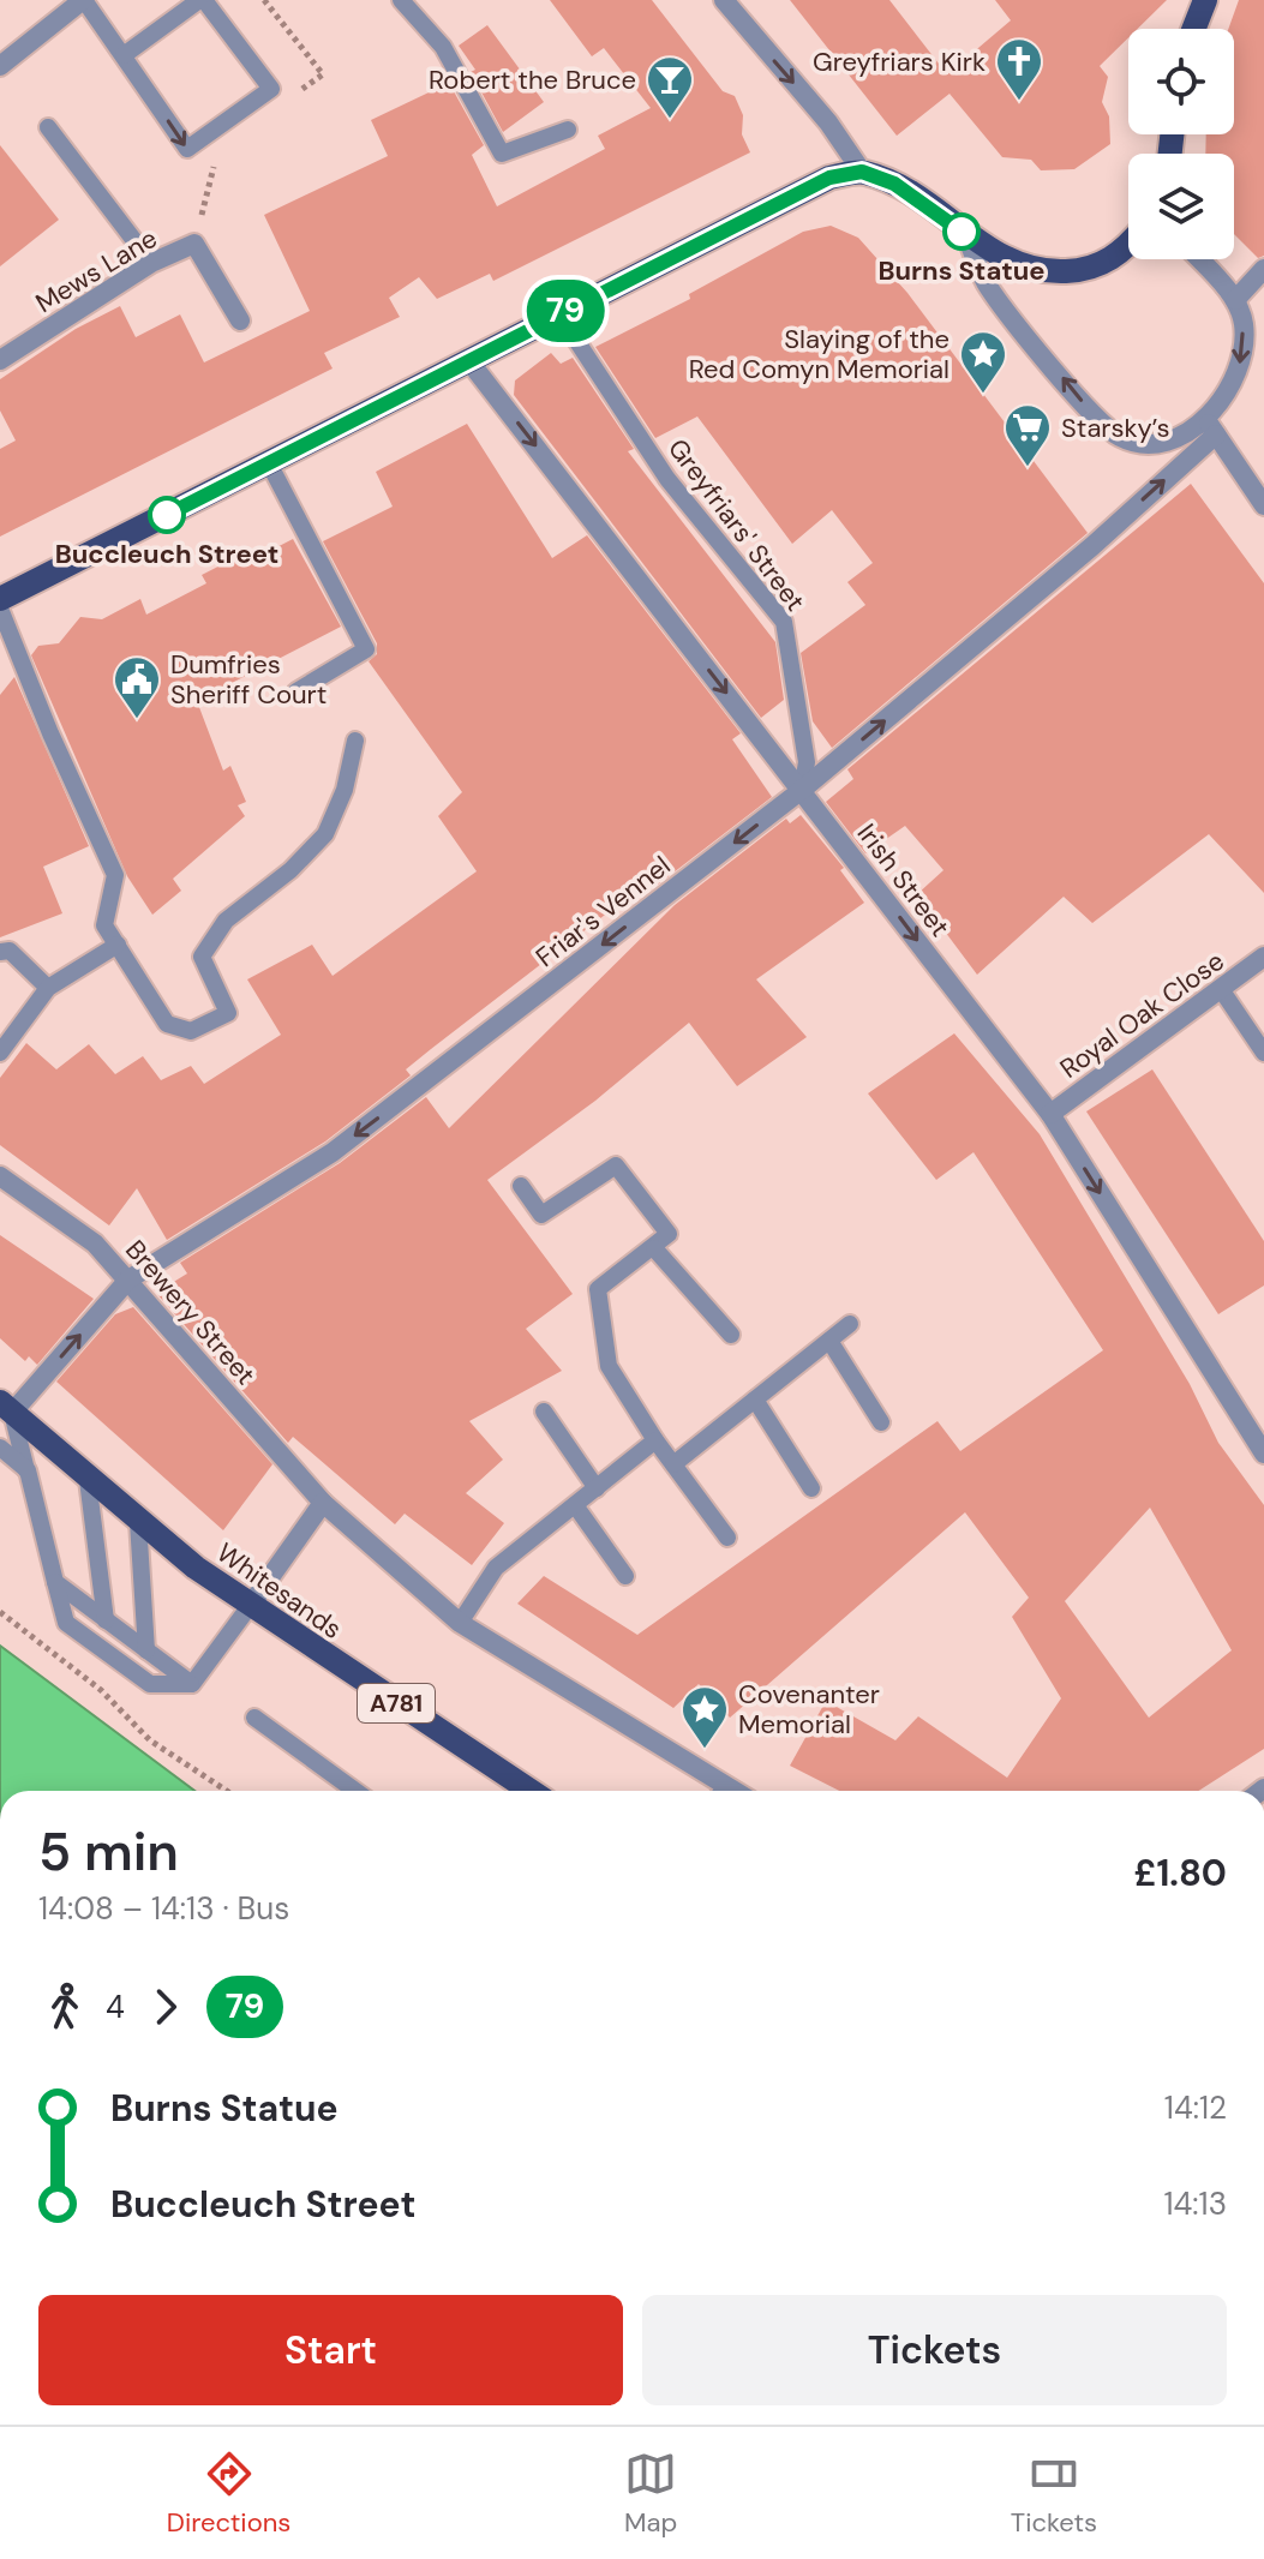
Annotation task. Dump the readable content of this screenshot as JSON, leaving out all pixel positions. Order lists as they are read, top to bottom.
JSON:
{
  "streets": {
    "main road": ["Whitesands", "A781"],
    "street": [
      "Mews Lane",
      "Irish Street",
      "Friar's Vennel",
      "Royal Oak Close",
      "Brewery Street"
    ],
    "lane": ["Greyfriars' Street"]
  },
  "crossings": [
    ["Greyfriars' Street", "Irish Street"],
    ["Greyfriars' Street", "Friar's Vennel"],
    ["Irish Street", "Friar's Vennel"],
    ["Irish Street", "Royal Oak Close"],
    ["Friar's Vennel", "Brewery Street"],
    ["Friar's Vennel", "Whitesands"]
  ],
  "one_way": ["Irish Street"],
  "places": {
    "church": ["Greyfriars Kirk"],
    "bar": ["Robert the Bruce"],
    "other": ["Burns Statue", "Buccleuch Street"],
    "place": ["Slaying of the Red Comyn Memorial", "Covenanter Memorial"],
    "supermarket": ["Starsky’s"],
    "public building": ["Dumfries Sheriff Court"]
  },
  "lines": ["bus line 79"],
  "page": {
    "on_map": "79",
    "heading": ["5 min", "14:08 – 14:13 · Bus", "£1.80"],
    "legs": ["4", "79"],
    "list": [
      {
        "name": "Burns Statue",
        "value": "14:12"
      },
      {
        "name": "Buccleuch Street",
        "value": "14:13"
      }
    ],
    "buttons": ["Start", "Tickets"],
    "tabs": ["Directions", "Map", "Tickets"]
  }
}
